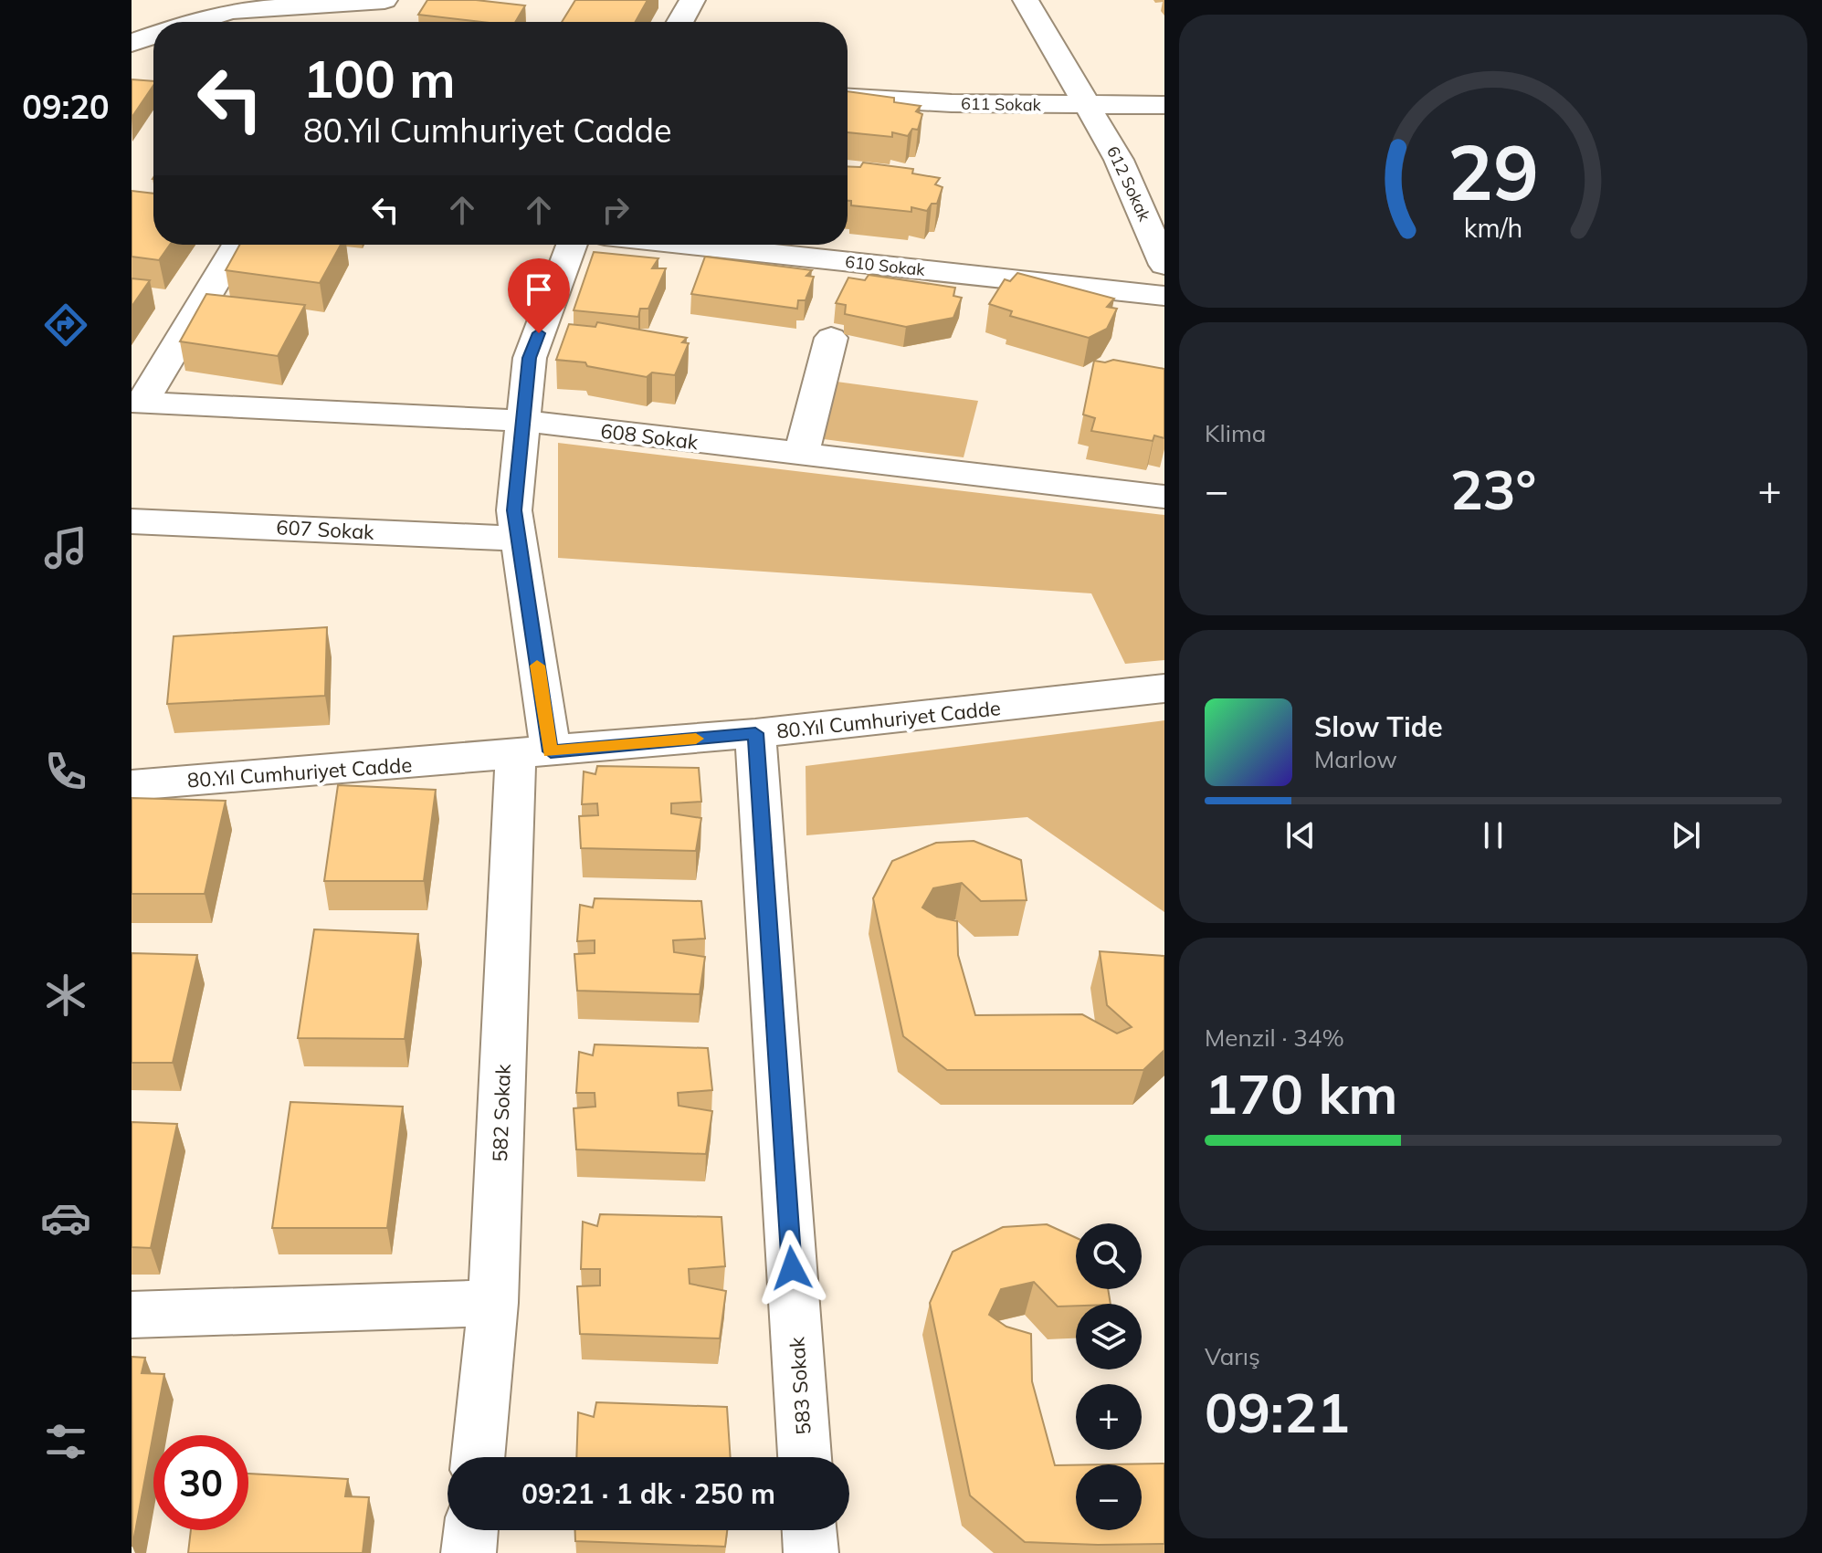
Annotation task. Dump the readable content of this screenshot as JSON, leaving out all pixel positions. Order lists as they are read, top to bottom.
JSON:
{
  "streets": {
    "street": [
      "611 Sokak",
      "612 Sokak",
      "610 Sokak",
      "608 Sokak",
      "607 Sokak",
      "80.Yıl Cumhuriyet Cadde",
      "582 Sokak",
      "583 Sokak"
    ]
  },
  "crossings": [
    ["611 Sokak", "612 Sokak"],
    ["608 Sokak", "582 Sokak"],
    ["607 Sokak", "582 Sokak"],
    ["80.Yıl Cumhuriyet Cadde", "582 Sokak"],
    ["80.Yıl Cumhuriyet Cadde", "583 Sokak"]
  ],
  "page": {
    "tabs": "09:20",
    "turn": ["100 m", "80.Yıl Cumhuriyet Cadde"],
    "tile": [
      "Klima",
      ["Menzil · 34%", "170 km"],
      ["Varış", "09:21"]
    ],
    "heat": ["−", "23°", "+"],
    "song": ["Slow Tide", "Marlow"],
    "map_buttons": ["+", "−"],
    "limit": "30",
    "trip": "09:21 · 1 dk · 250 m",
    "gauge": ["29", "km/h"]
  }
}
